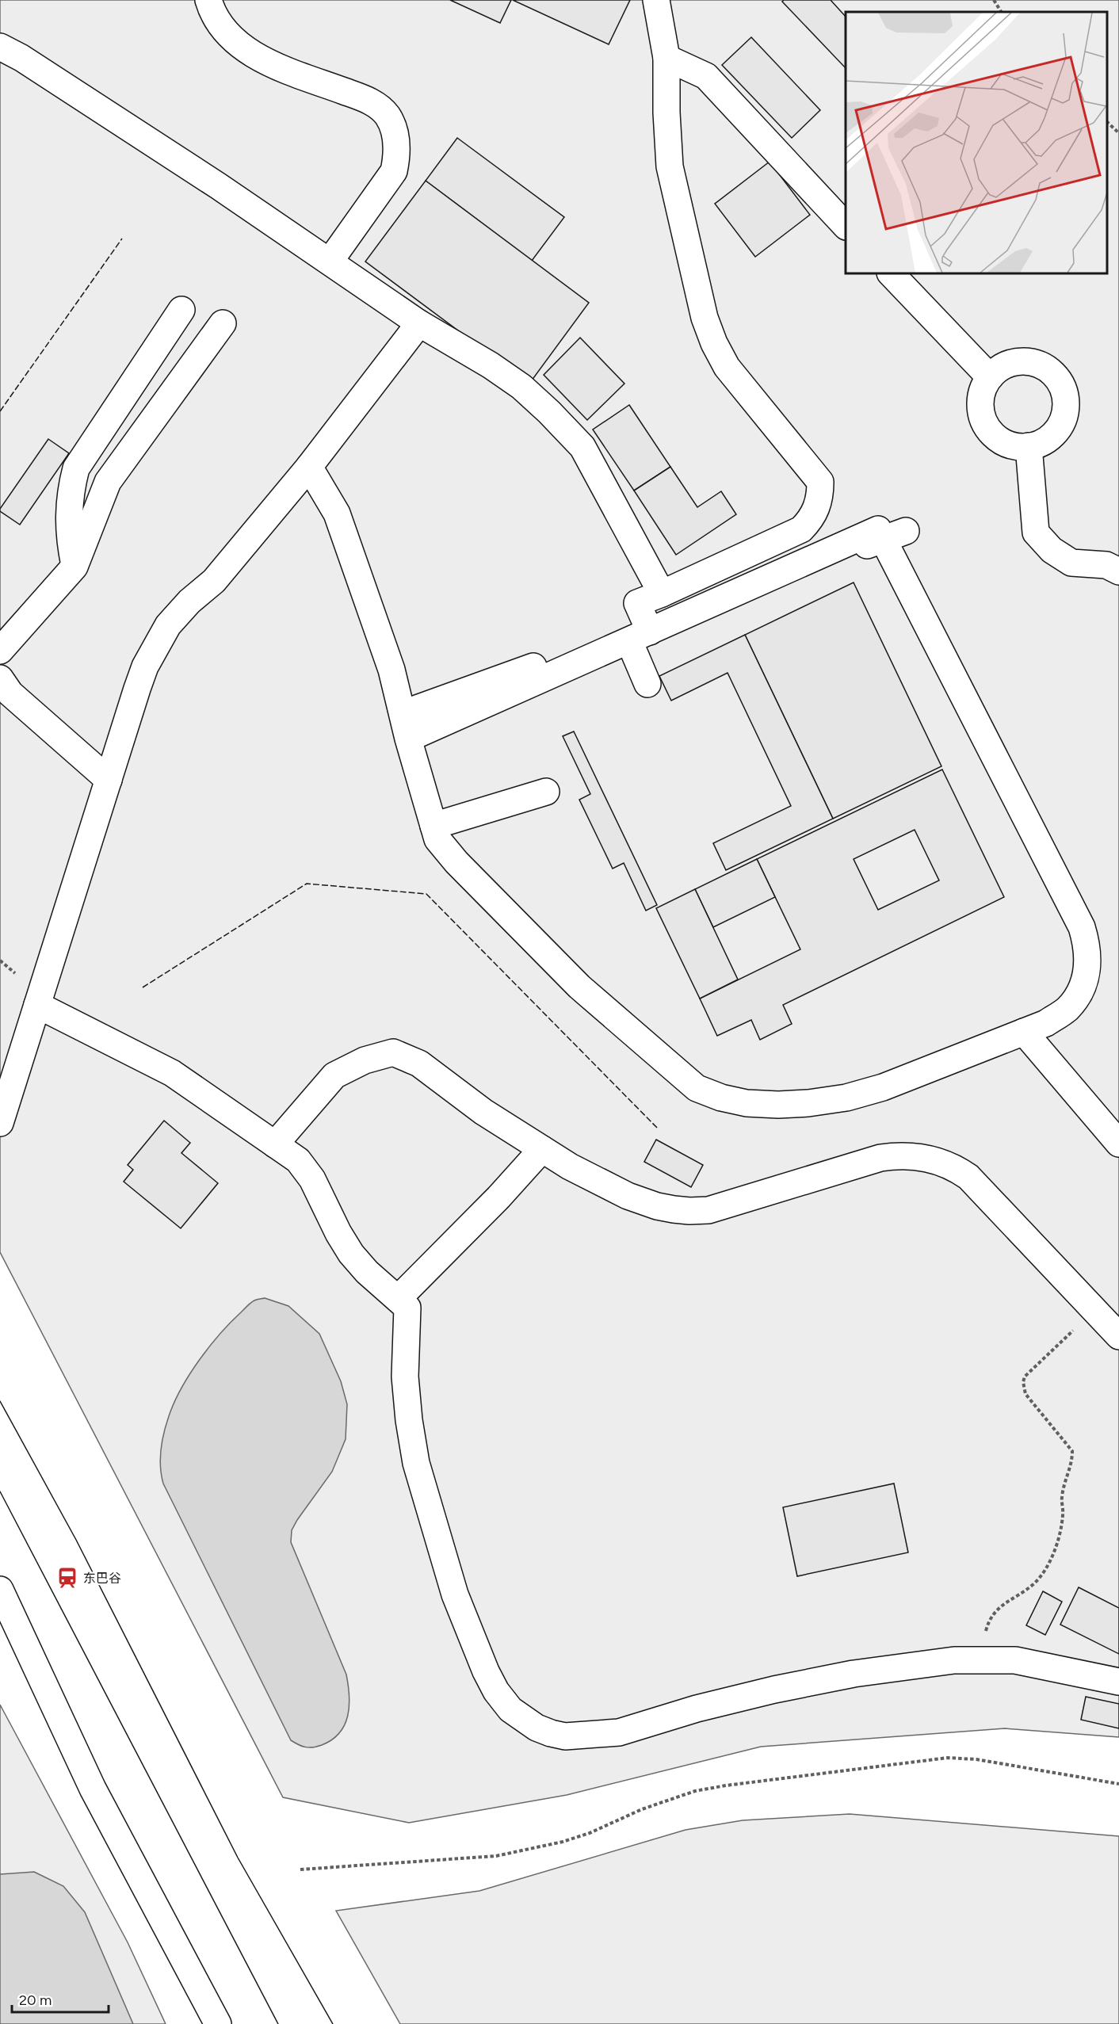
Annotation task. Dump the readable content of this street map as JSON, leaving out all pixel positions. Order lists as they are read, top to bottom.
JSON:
{
  "places": {
    "station": ["东巴谷"]
  },
  "scale_bar": "20 m"
}
